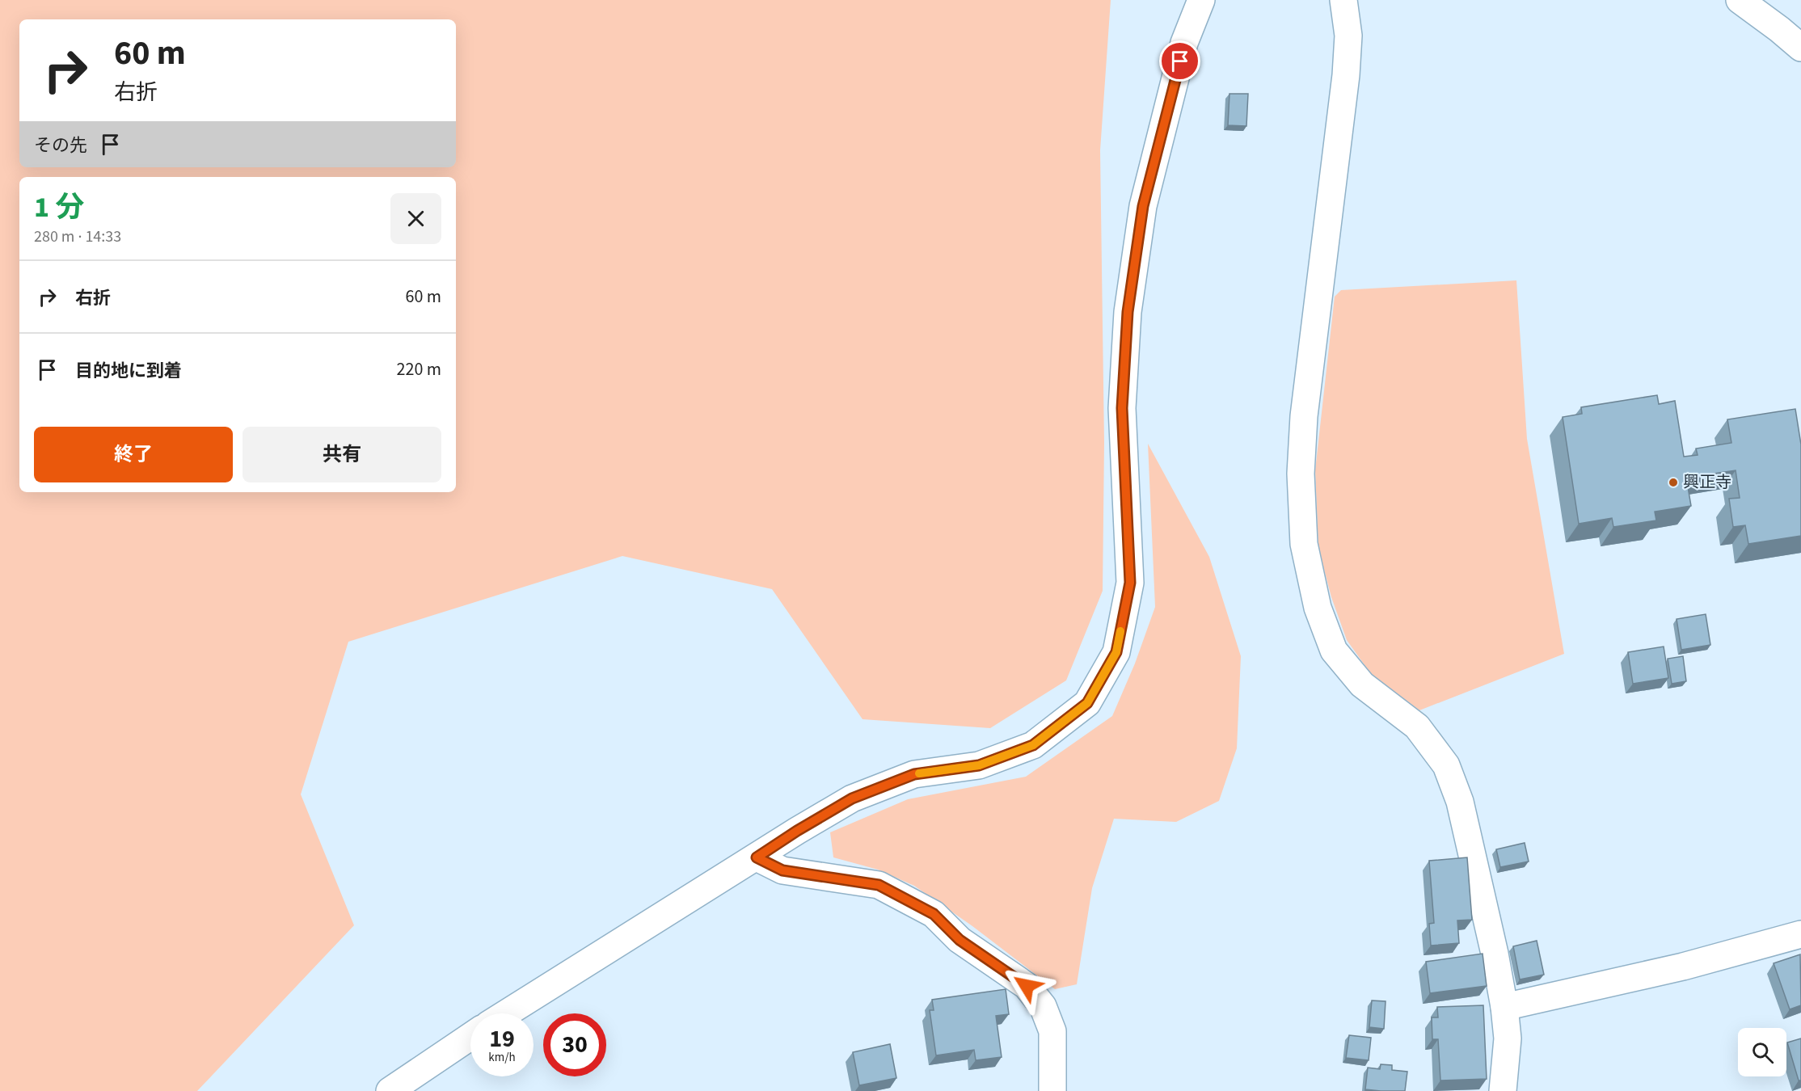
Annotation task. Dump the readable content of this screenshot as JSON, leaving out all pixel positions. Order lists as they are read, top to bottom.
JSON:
{
  "places": ["興正寺"],
  "page": {
    "turn": ["60 m", "右折"],
    "then": "その先",
    "heading": ["1 分", "280 m · 14:33"],
    "list": [
      {
        "name": "右折",
        "value": "60 m"
      },
      {
        "name": "目的地に到着",
        "value": "220 m"
      }
    ],
    "buttons": ["終了", "共有"],
    "speed": "19 km/h",
    "limit": "30"
  }
}
